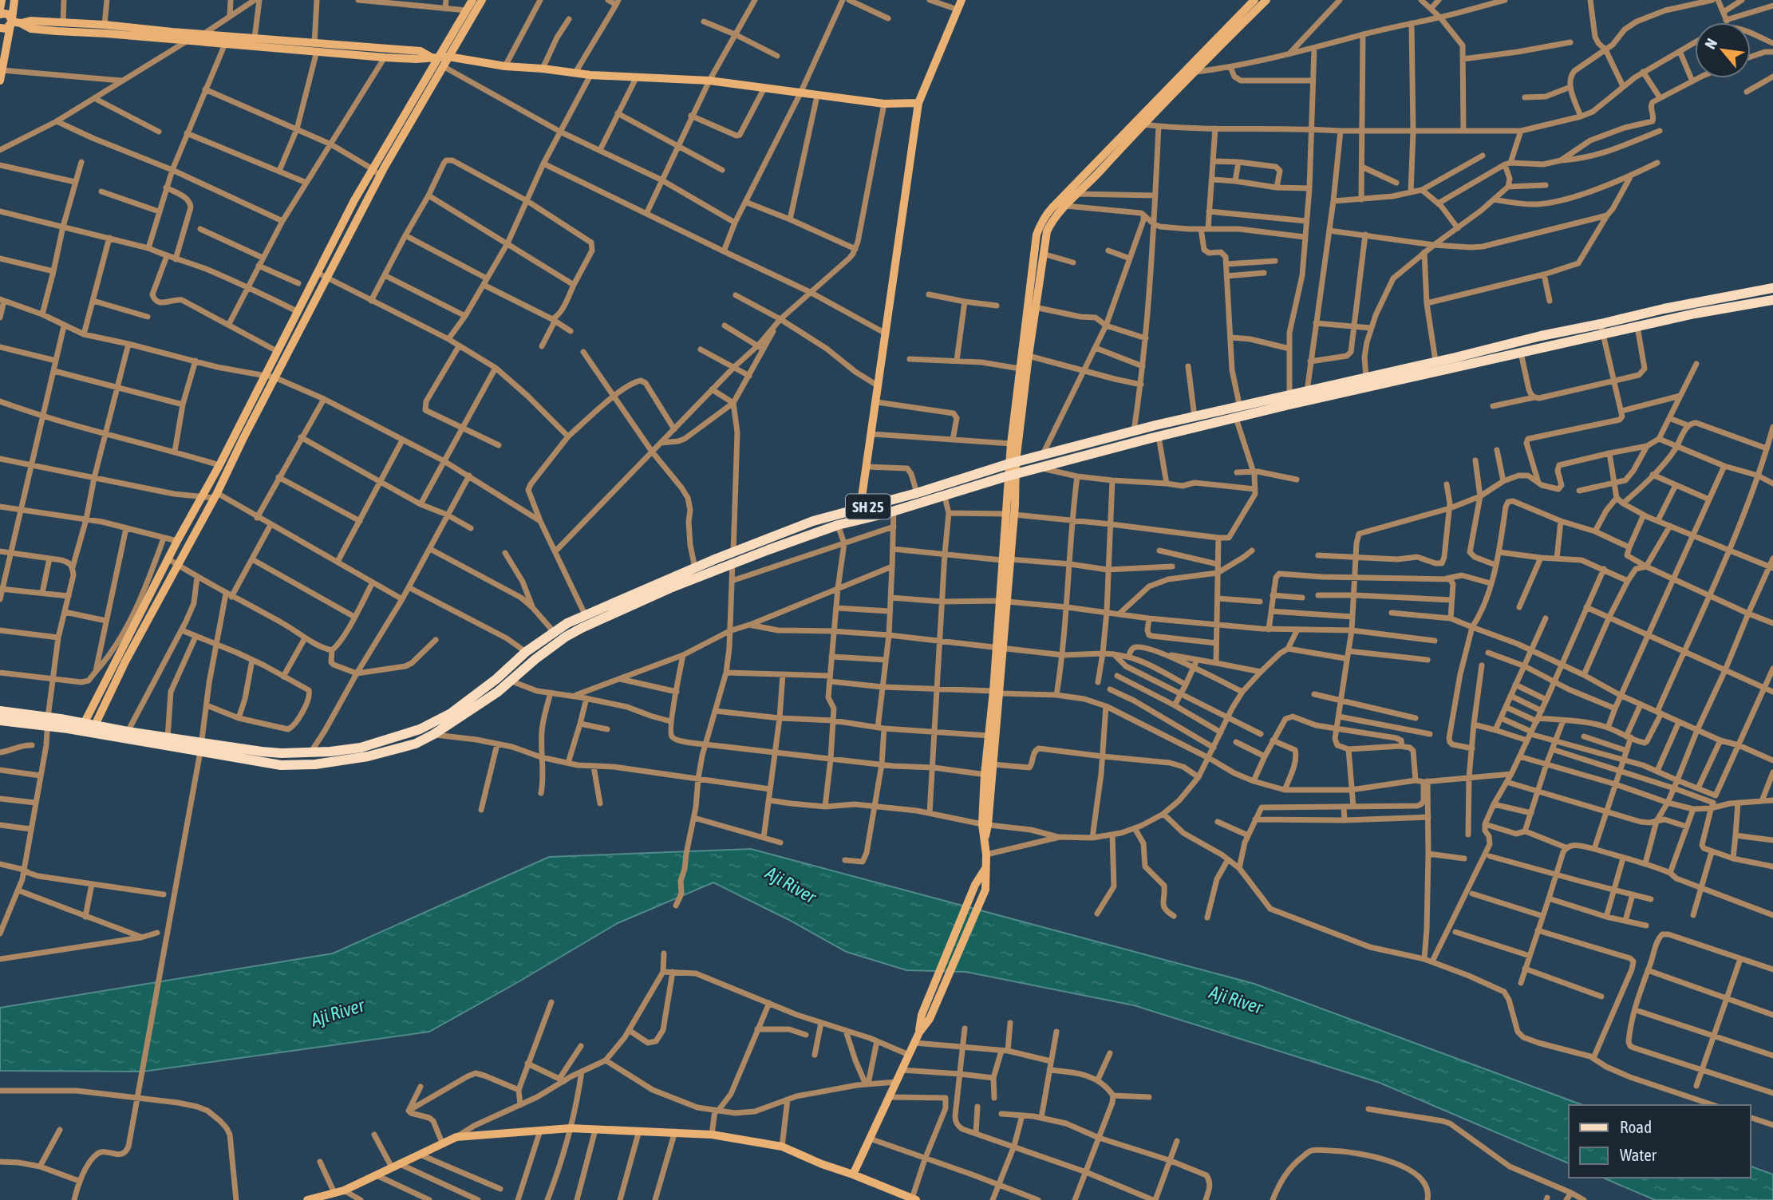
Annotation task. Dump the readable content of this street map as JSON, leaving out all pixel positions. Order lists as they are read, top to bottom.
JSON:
{
  "streets": {
    "main road": ["SH 25"]
  },
  "water": ["Aji River"],
  "legend": ["Road", "Water"],
  "north": "top left"
}
